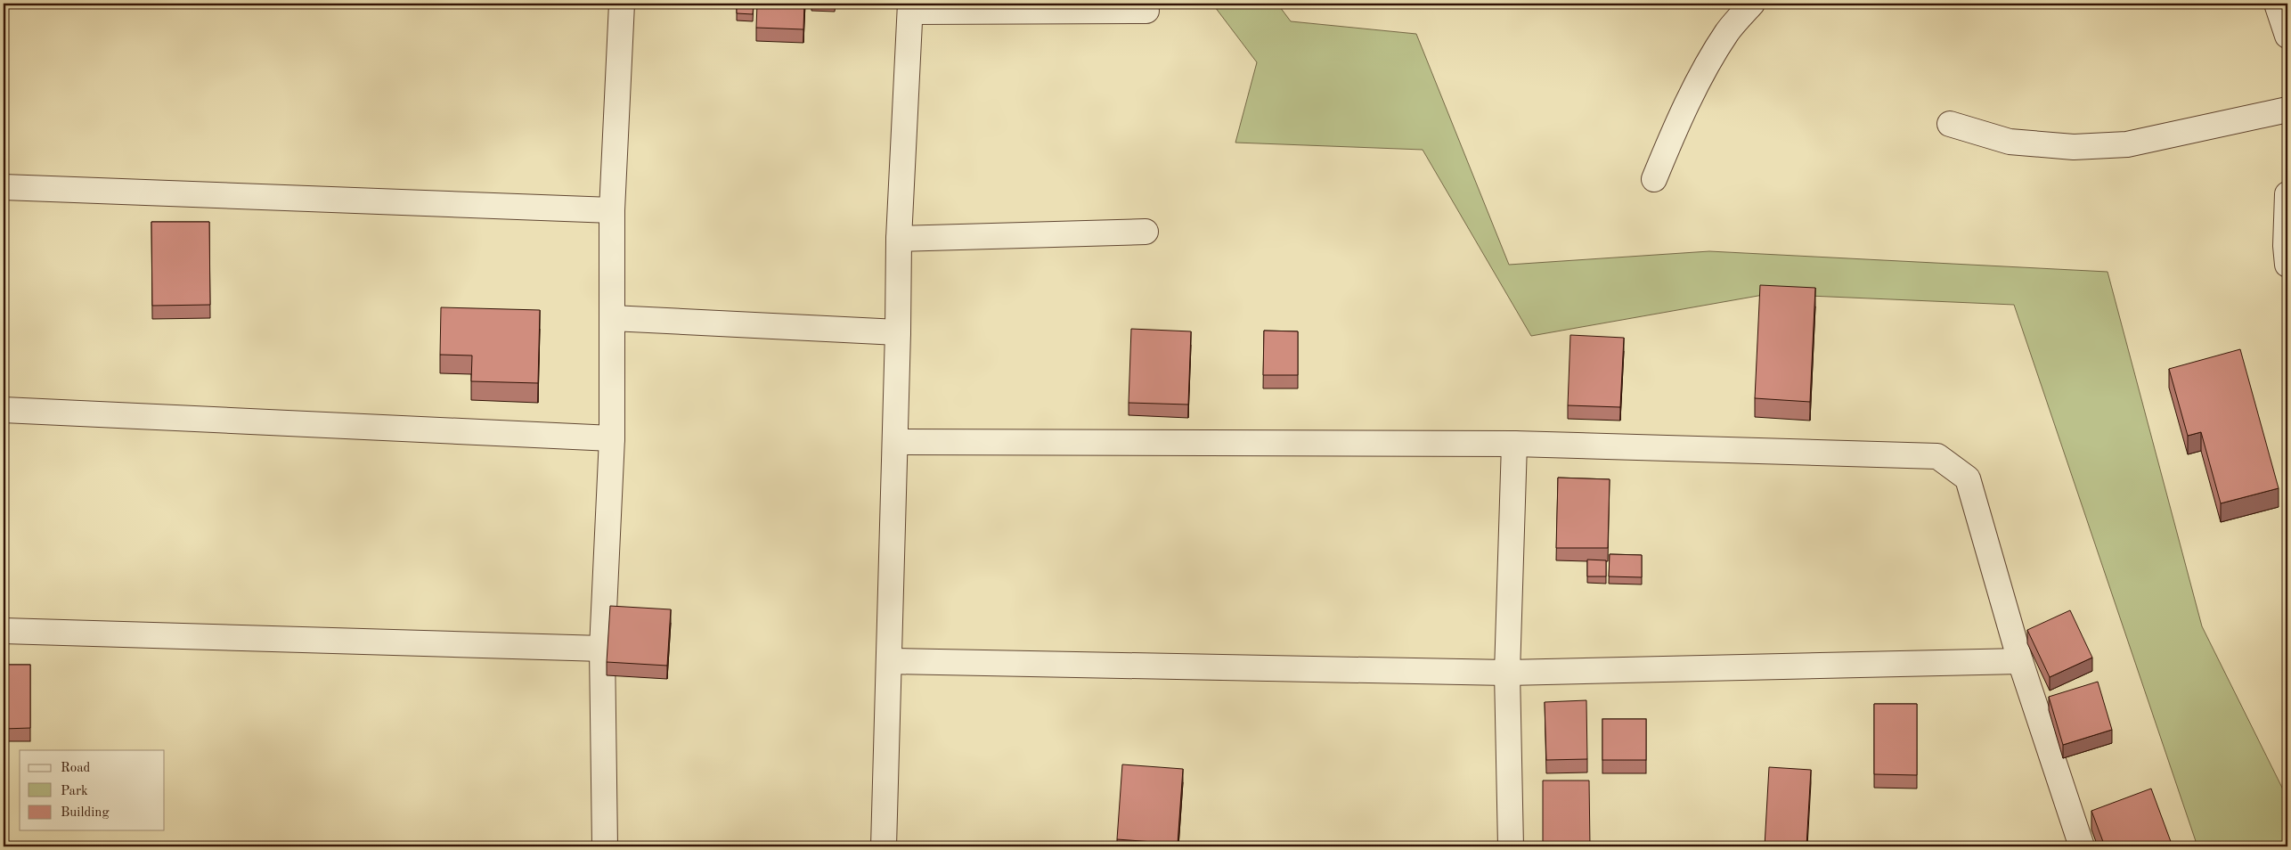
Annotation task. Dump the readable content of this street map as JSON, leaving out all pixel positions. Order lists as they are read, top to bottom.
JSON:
{
  "legend": ["Road", "Park", "Building"]
}
